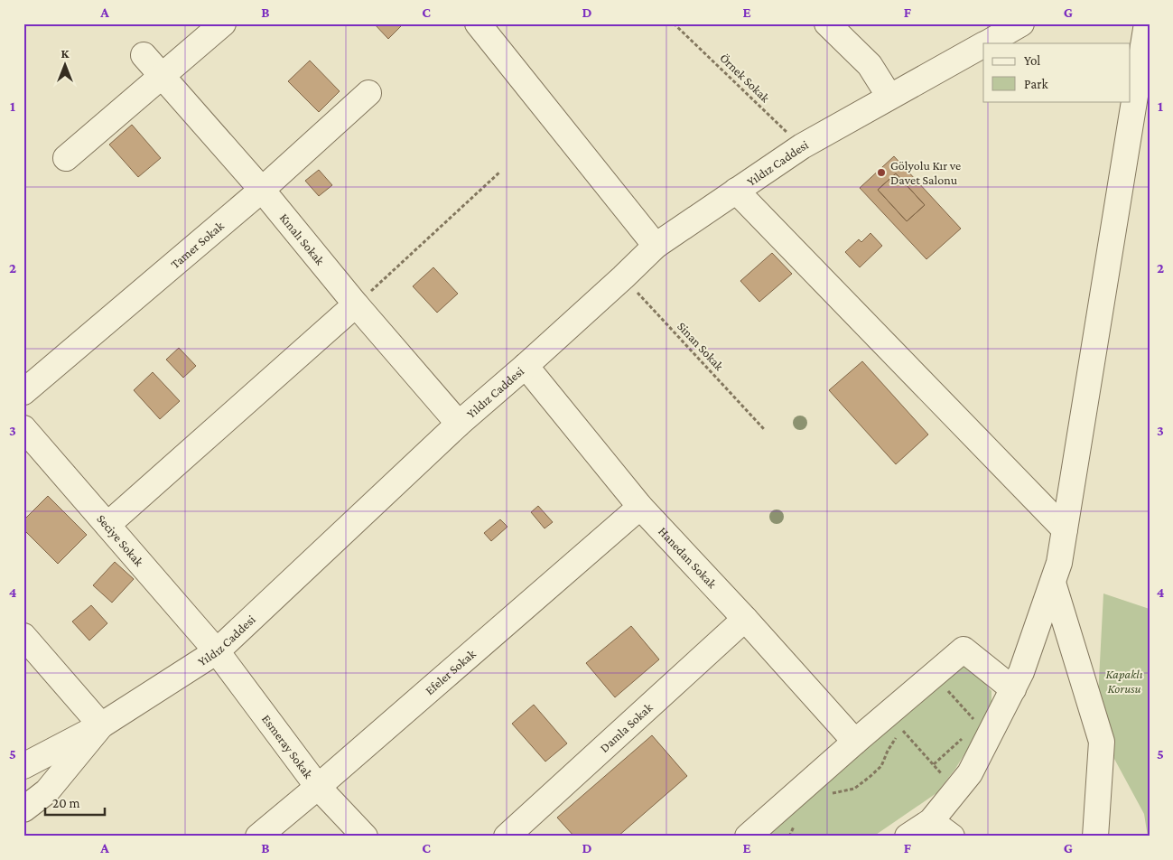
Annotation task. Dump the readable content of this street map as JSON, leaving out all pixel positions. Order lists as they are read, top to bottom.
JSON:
{
  "streets": {
    "street": [
      "Yıldız Caddesi",
      "Kınalı Sokak",
      "Tamer Sokak",
      "Seciye Sokak",
      "Hanedan Sokak",
      "Efeler Sokak",
      "Damla Sokak",
      "Esmeray Sokak"
    ],
    "path": ["Örnek Sokak", "Sinan Sokak"]
  },
  "crossings": [
    ["Örnek Sokak", "Yıldız Caddesi"],
    ["Yıldız Caddesi", "Kınalı Sokak"],
    ["Yıldız Caddesi", "Sinan Sokak"],
    ["Yıldız Caddesi", "Seciye Sokak"],
    ["Yıldız Caddesi", "Hanedan Sokak"],
    ["Yıldız Caddesi", "Esmeray Sokak"],
    ["Kınalı Sokak", "Tamer Sokak"],
    ["Seciye Sokak", "Esmeray Sokak"],
    ["Hanedan Sokak", "Efeler Sokak"],
    ["Hanedan Sokak", "Damla Sokak"],
    ["Efeler Sokak", "Esmeray Sokak"]
  ],
  "parks": ["Kapaklı Korusu"],
  "places": ["Gölyolu Kır ve Davet Salonu"],
  "legend": ["Yol", "Park"],
  "scale_bar": "20 m",
  "north": "top",
  "grid": {
    "columns": [
      "A",
      "B",
      "C",
      "D",
      "E",
      "F",
      "G"
    ],
    "rows": [
      "1",
      "2",
      "3",
      "4",
      "5"
    ]
  }
}
